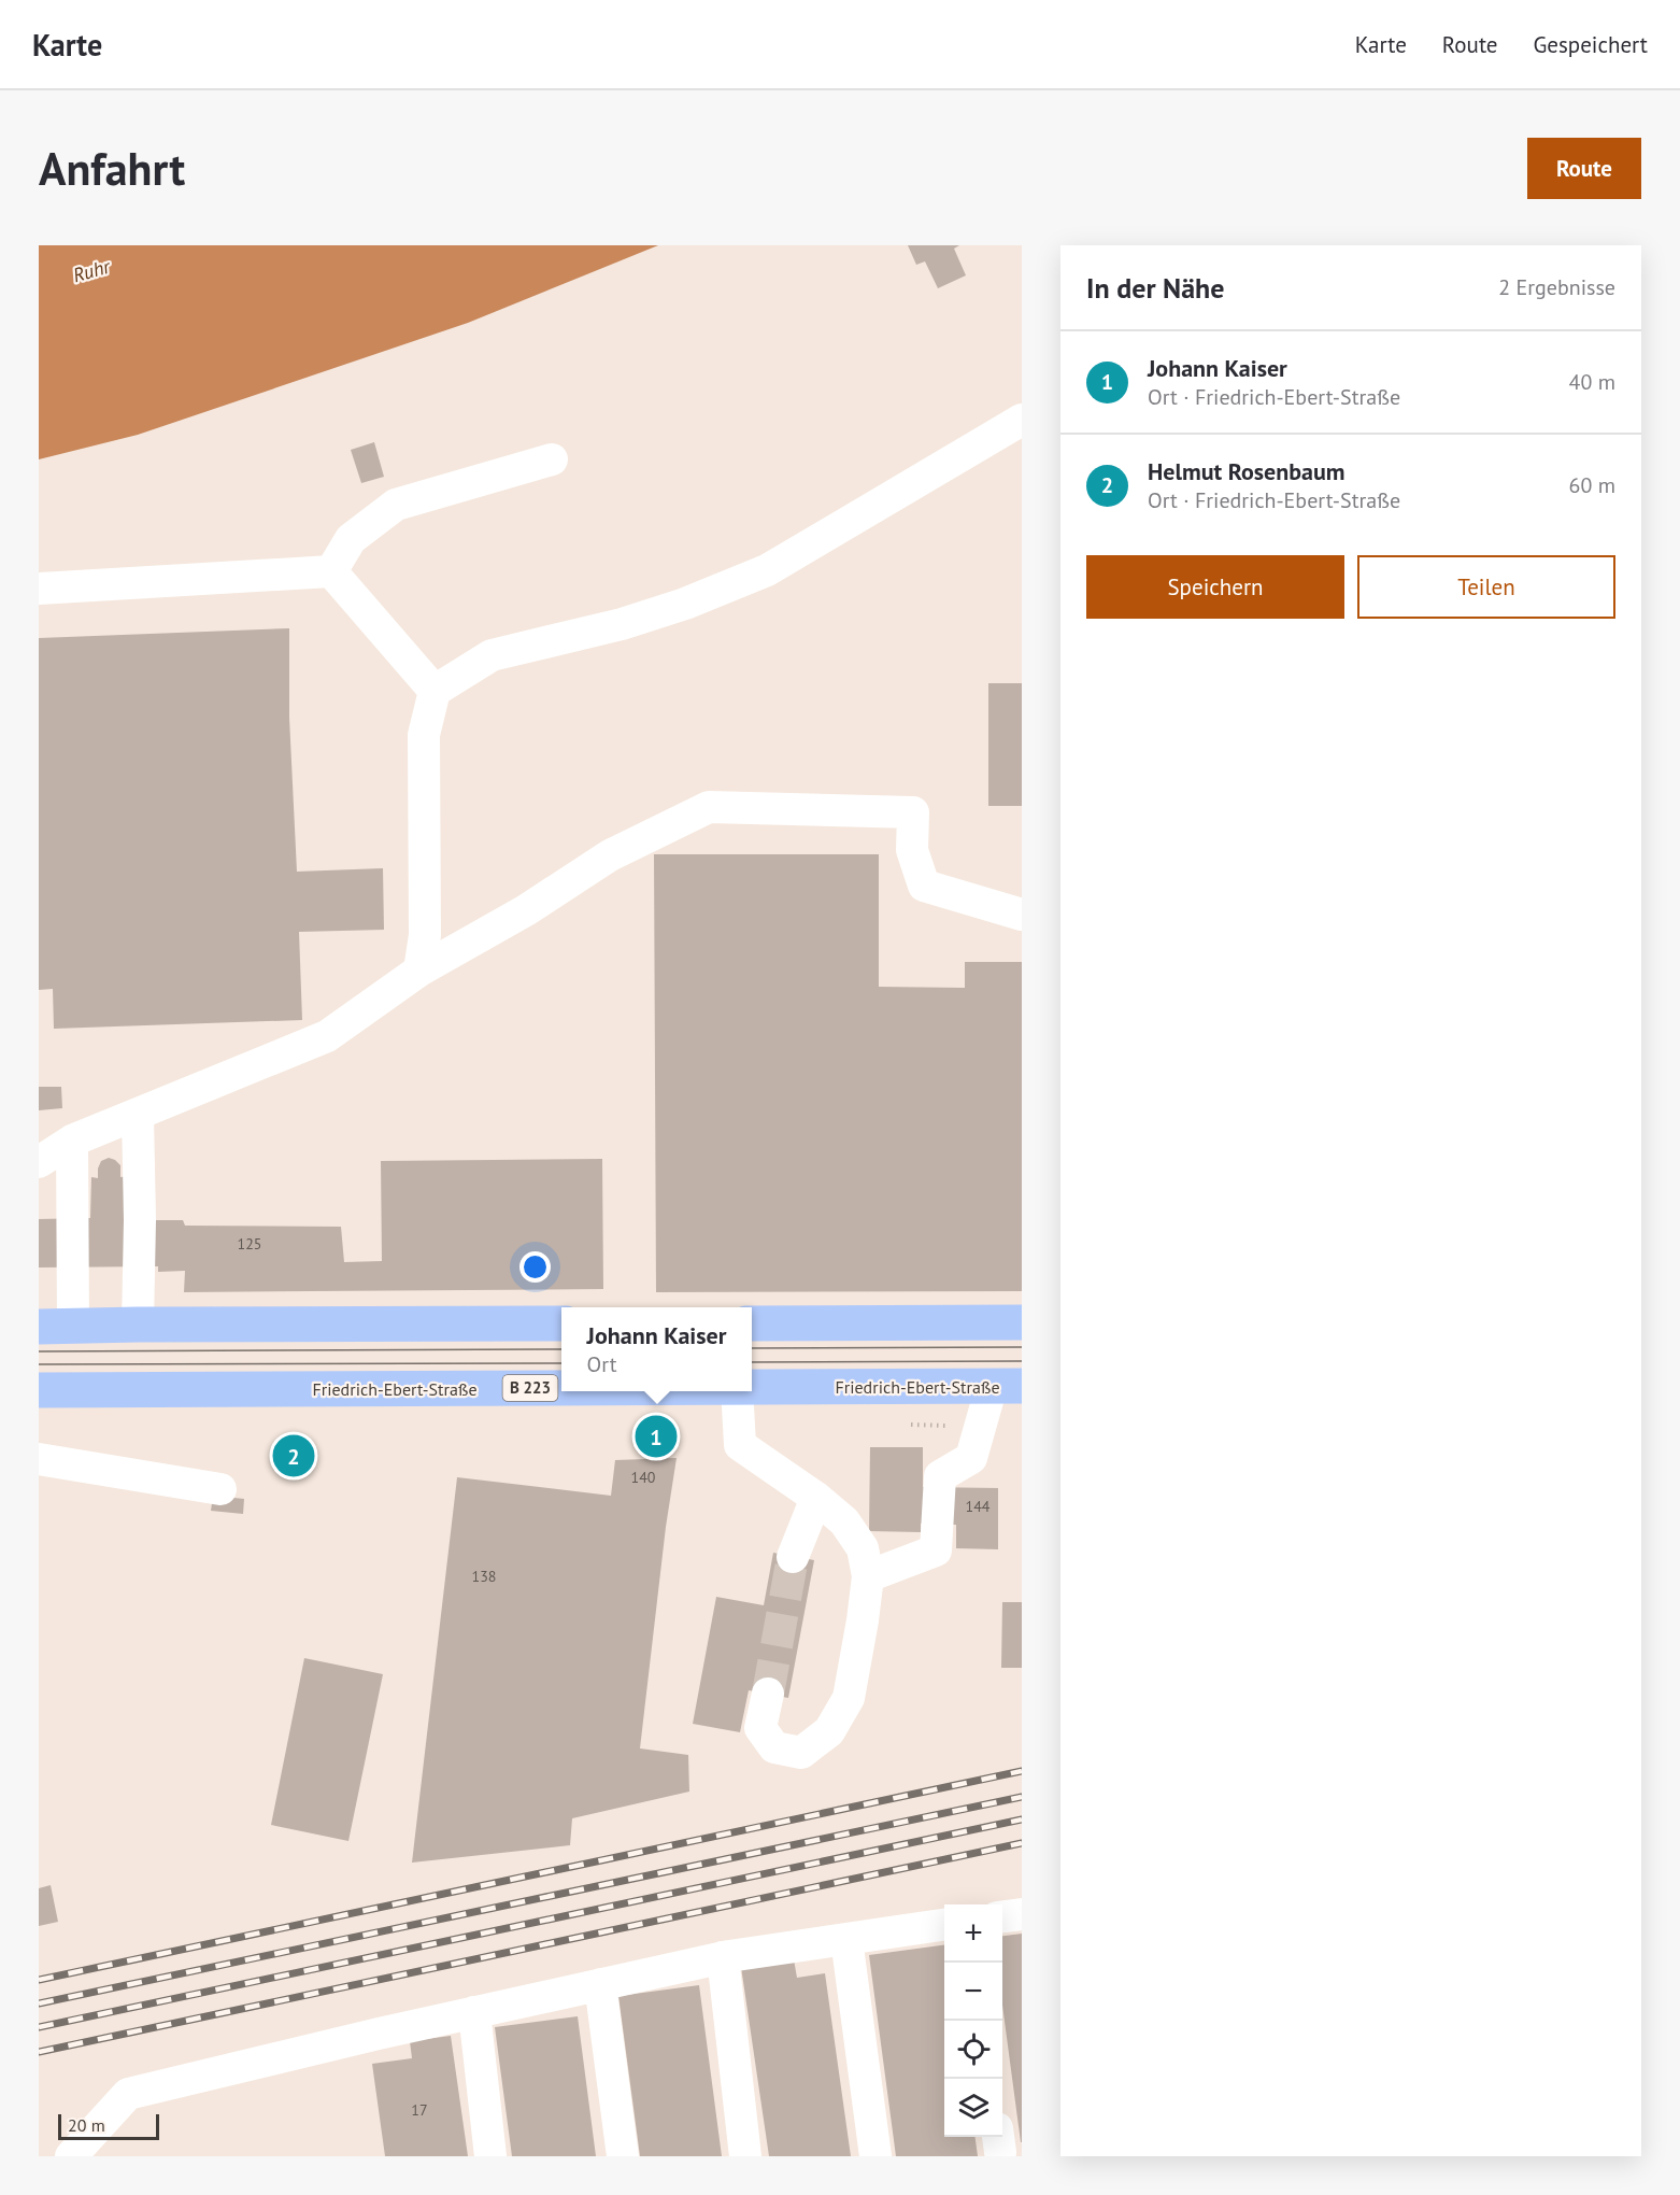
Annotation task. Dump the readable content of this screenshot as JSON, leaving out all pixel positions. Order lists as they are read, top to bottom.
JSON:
{
  "streets": {
    "main road": ["Friedrich-Ebert-Straße", "B 223"]
  },
  "water": ["Ruhr"],
  "house_numbers": [
    "125",
    "140",
    "144",
    "138",
    "17"
  ],
  "scale_bar": "20 m",
  "page": {
    "header": "Karte",
    "nav": ["Karte", "Route", "Gespeichert"],
    "buttons": [
      "Route",
      ["Speichern", "Teilen"]
    ],
    "title": "Anfahrt",
    "heading": ["In der Nähe", "2 Ergebnisse"],
    "list": [
      {
        "mark": "1",
        "name": "Johann Kaiser",
        "note": "Ort · Friedrich-Ebert-Straße",
        "value": "40 m"
      },
      {
        "mark": "2",
        "name": "Helmut Rosenbaum",
        "note": "Ort · Friedrich-Ebert-Straße",
        "value": "60 m"
      }
    ],
    "popup": ["Johann Kaiser", "Ort"],
    "pins": ["1", "2"],
    "map_buttons": ["+", "−"],
    "scale": "20 m"
  }
}
